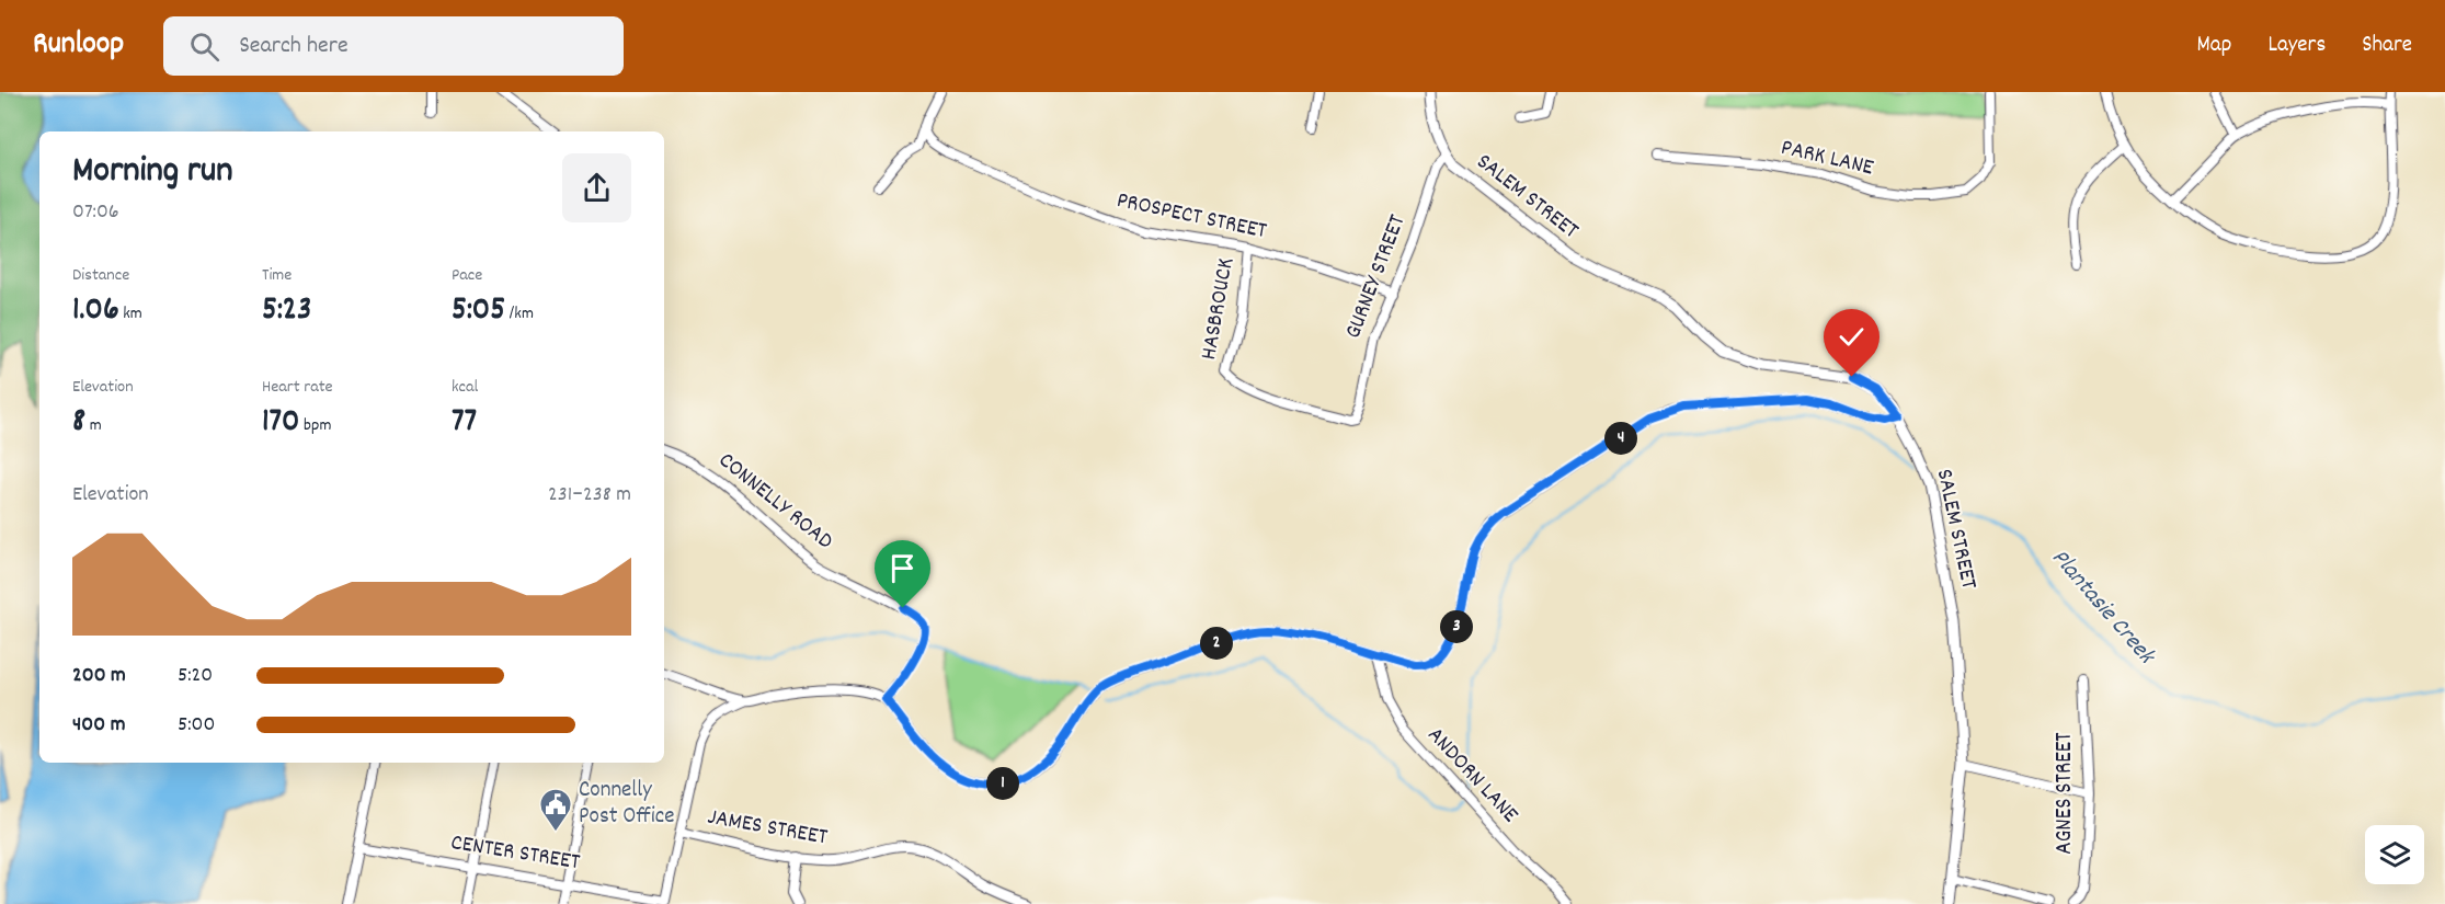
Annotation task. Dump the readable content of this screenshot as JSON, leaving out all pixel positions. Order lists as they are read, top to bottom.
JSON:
{
  "streets": {
    "street": [
      "PARK LANE",
      "SALEM STREET",
      "PROSPECT STREET",
      "GURNEY STREET",
      "HASBROUCK",
      "CONNELLY ROAD",
      "ANDORN LANE",
      "AGNES STREET",
      "JAMES STREET",
      "CENTER STREET"
    ]
  },
  "crossings": [
    ["SALEM STREET", "GURNEY STREET"],
    ["PROSPECT STREET", "GURNEY STREET"],
    ["PROSPECT STREET", "HASBROUCK"],
    ["GURNEY STREET", "HASBROUCK"],
    ["JAMES STREET", "CENTER STREET"]
  ],
  "water": ["Plantasie Creek"],
  "places": {
    "public building": ["Connelly Post Office"]
  },
  "page": {
    "header": "Runloop",
    "search": "Search here",
    "nav": ["Map", "Layers", "Share"],
    "heading": ["Morning run", "07:06"],
    "stats": [
      ["Distance", "1.06 km"],
      ["Time", "5:23"],
      ["Pace", "5:05 /km"],
      ["Elevation", "8 m"],
      ["Heart rate", "170 bpm"],
      ["kcal", "77"]
    ],
    "pins": [
      "4",
      "3",
      "2",
      "1"
    ],
    "chart": ["Elevation", "231–238 m"],
    "list": [
      {
        "name": "200 m",
        "note": "5:20"
      },
      {
        "name": "400 m",
        "note": "5:00"
      }
    ]
  }
}
